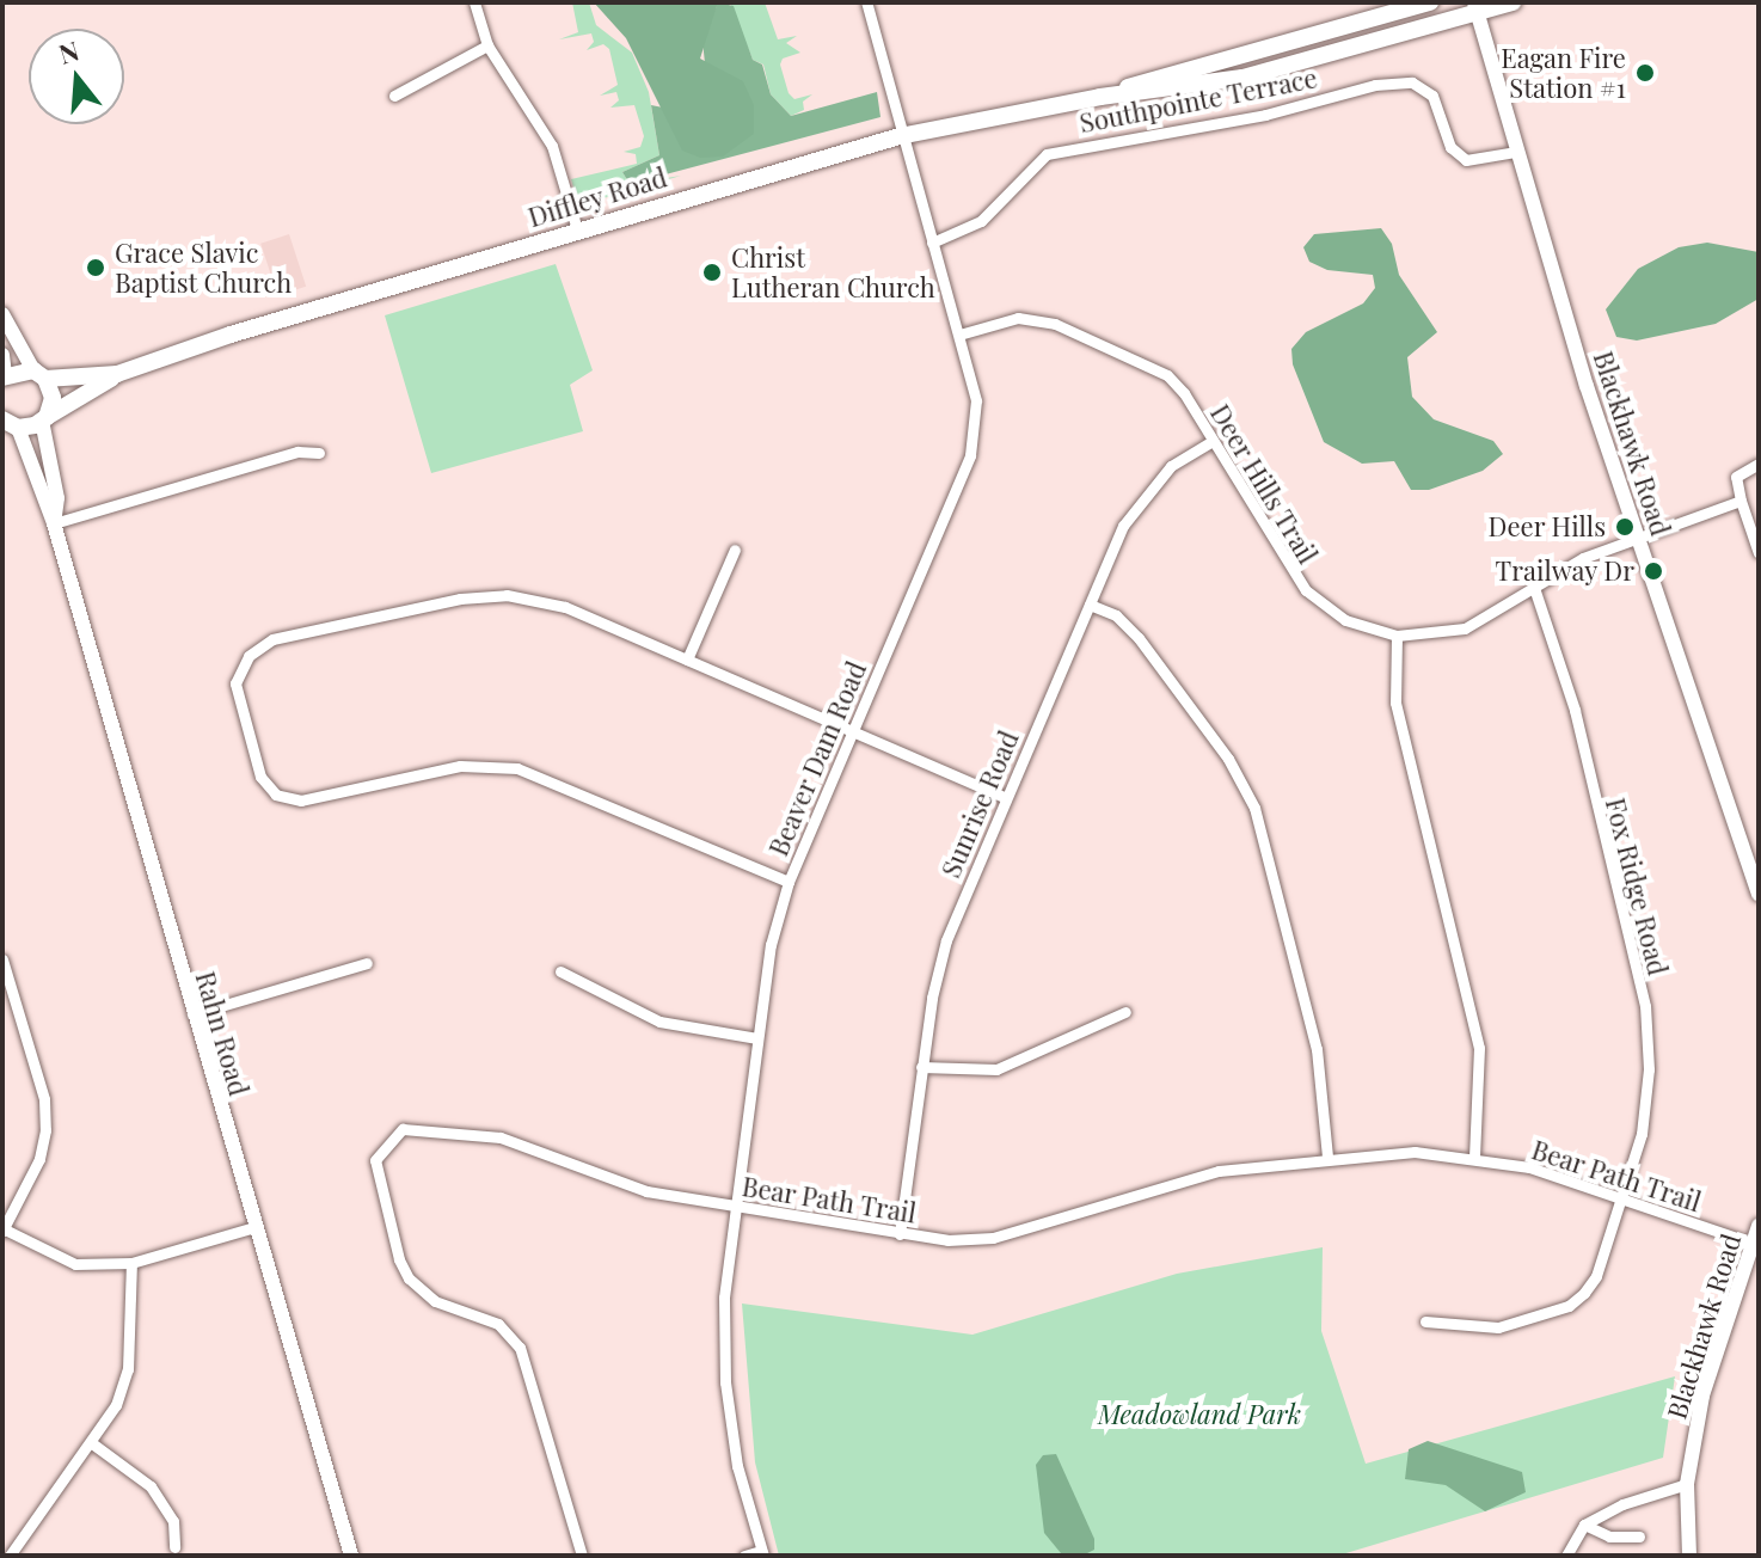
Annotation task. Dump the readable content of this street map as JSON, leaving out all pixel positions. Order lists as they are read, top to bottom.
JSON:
{
  "streets": {
    "main road": ["Diffley Road"],
    "street": [
      "Southpointe Terrace",
      "Blackhawk Road",
      "Deer Hills Trail",
      "Beaver Dam Road",
      "Sunrise Road",
      "Fox Ridge Road",
      "Rahn Road",
      "Bear Path Trail"
    ]
  },
  "crossings": [
    ["Southpointe Terrace", "Blackhawk Road"],
    ["Southpointe Terrace", "Beaver Dam Road"],
    ["Diffley Road", "Blackhawk Road"],
    ["Diffley Road", "Beaver Dam Road"],
    ["Diffley Road", "Rahn Road"],
    ["Blackhawk Road", "Deer Hills Trail"],
    ["Blackhawk Road", "Bear Path Trail"],
    ["Deer Hills Trail", "Beaver Dam Road"],
    ["Deer Hills Trail", "Sunrise Road"],
    ["Deer Hills Trail", "Fox Ridge Road"],
    ["Beaver Dam Road", "Bear Path Trail"],
    ["Sunrise Road", "Bear Path Trail"],
    ["Fox Ridge Road", "Bear Path Trail"]
  ],
  "parks": ["Meadowland Park"],
  "places": [
    "Eagan Fire Station #1",
    "Grace Slavic Baptist Church",
    "Christ Lutheran Church",
    "Deer Hills",
    "Trailway Dr"
  ],
  "north": "top"
}
